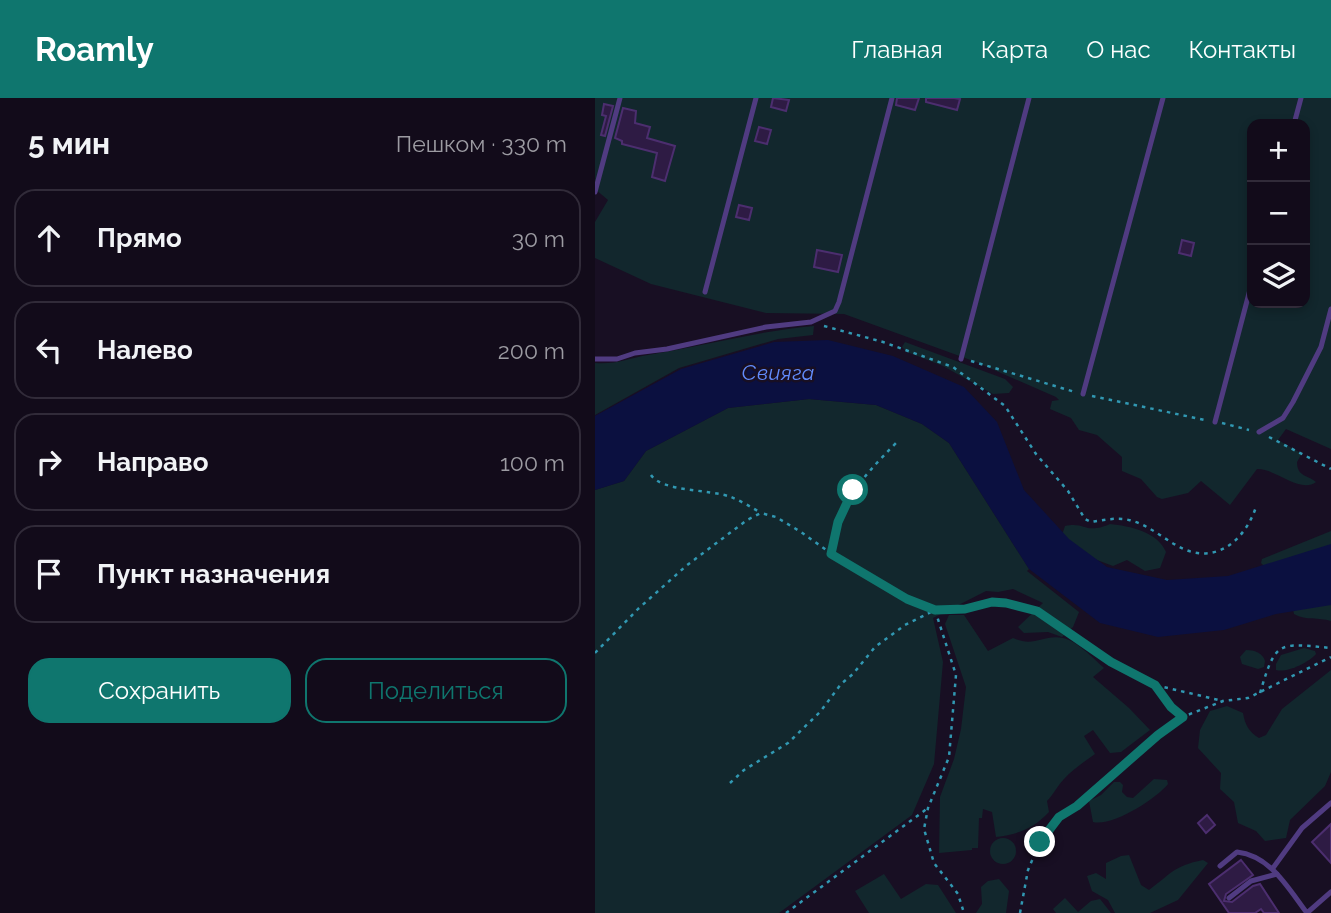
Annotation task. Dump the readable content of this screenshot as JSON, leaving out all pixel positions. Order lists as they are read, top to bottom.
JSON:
{
  "water": ["Свияга"],
  "page": {
    "header": "Roamly",
    "nav": [
      "Главная",
      "Карта",
      "О нас",
      "Контакты"
    ],
    "heading": ["5 мин", "Пешком · 330 m"],
    "map_buttons": ["+", "−"],
    "list": [
      ["Прямо", "30 m"],
      ["Налево", "200 m"],
      ["Направо", "100 m"],
      "Пункт назначения"
    ],
    "buttons": ["Сохранить", "Поделиться"]
  }
}
